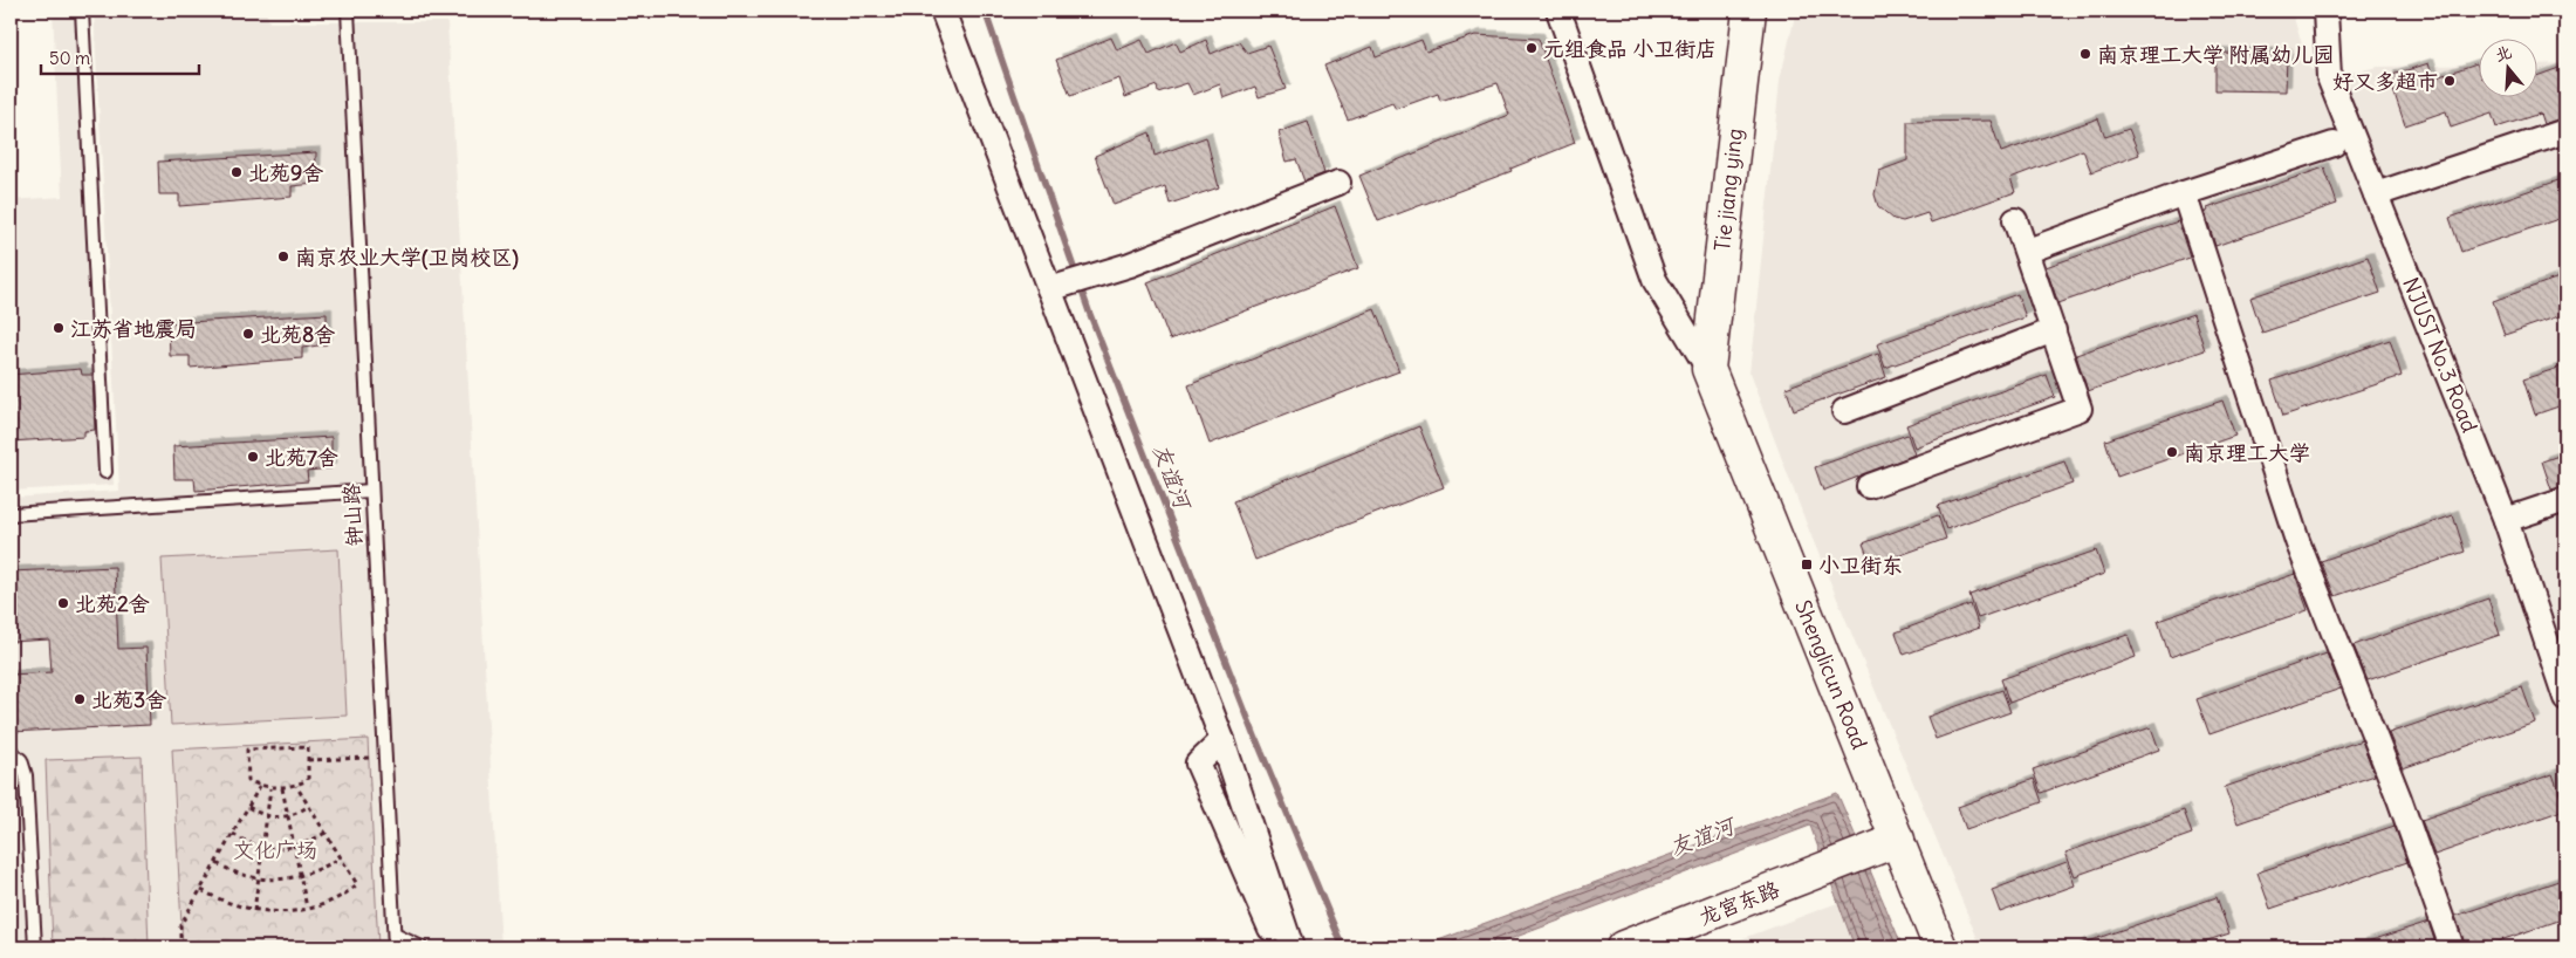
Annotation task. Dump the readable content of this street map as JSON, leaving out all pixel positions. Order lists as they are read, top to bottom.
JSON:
{
  "streets": {
    "street": [
      "Tie jiang ying",
      "NJUST No.3 Road",
      "Shenglicun Road",
      "龙宫东路"
    ],
    "lane": ["钟山路"]
  },
  "crossings": [
    ["Tie jiang ying", "Shenglicun Road"],
    ["Shenglicun Road", "龙宫东路"]
  ],
  "water": ["友谊河"],
  "parks": ["文化广场"],
  "places": {
    "other": [
      "元组食品 小卫街店",
      "南京理工大学 附属幼儿园",
      "好又多超市",
      "北苑9舍",
      "南京农业大学(卫岗校区)",
      "江苏省地震局",
      "北苑8舍",
      "南京理工大学",
      "北苑7舍",
      "北苑2舍",
      "北苑3舍"
    ],
    "transit": ["小卫街东"]
  },
  "scale_bar": "50 m",
  "north": "top"
}
